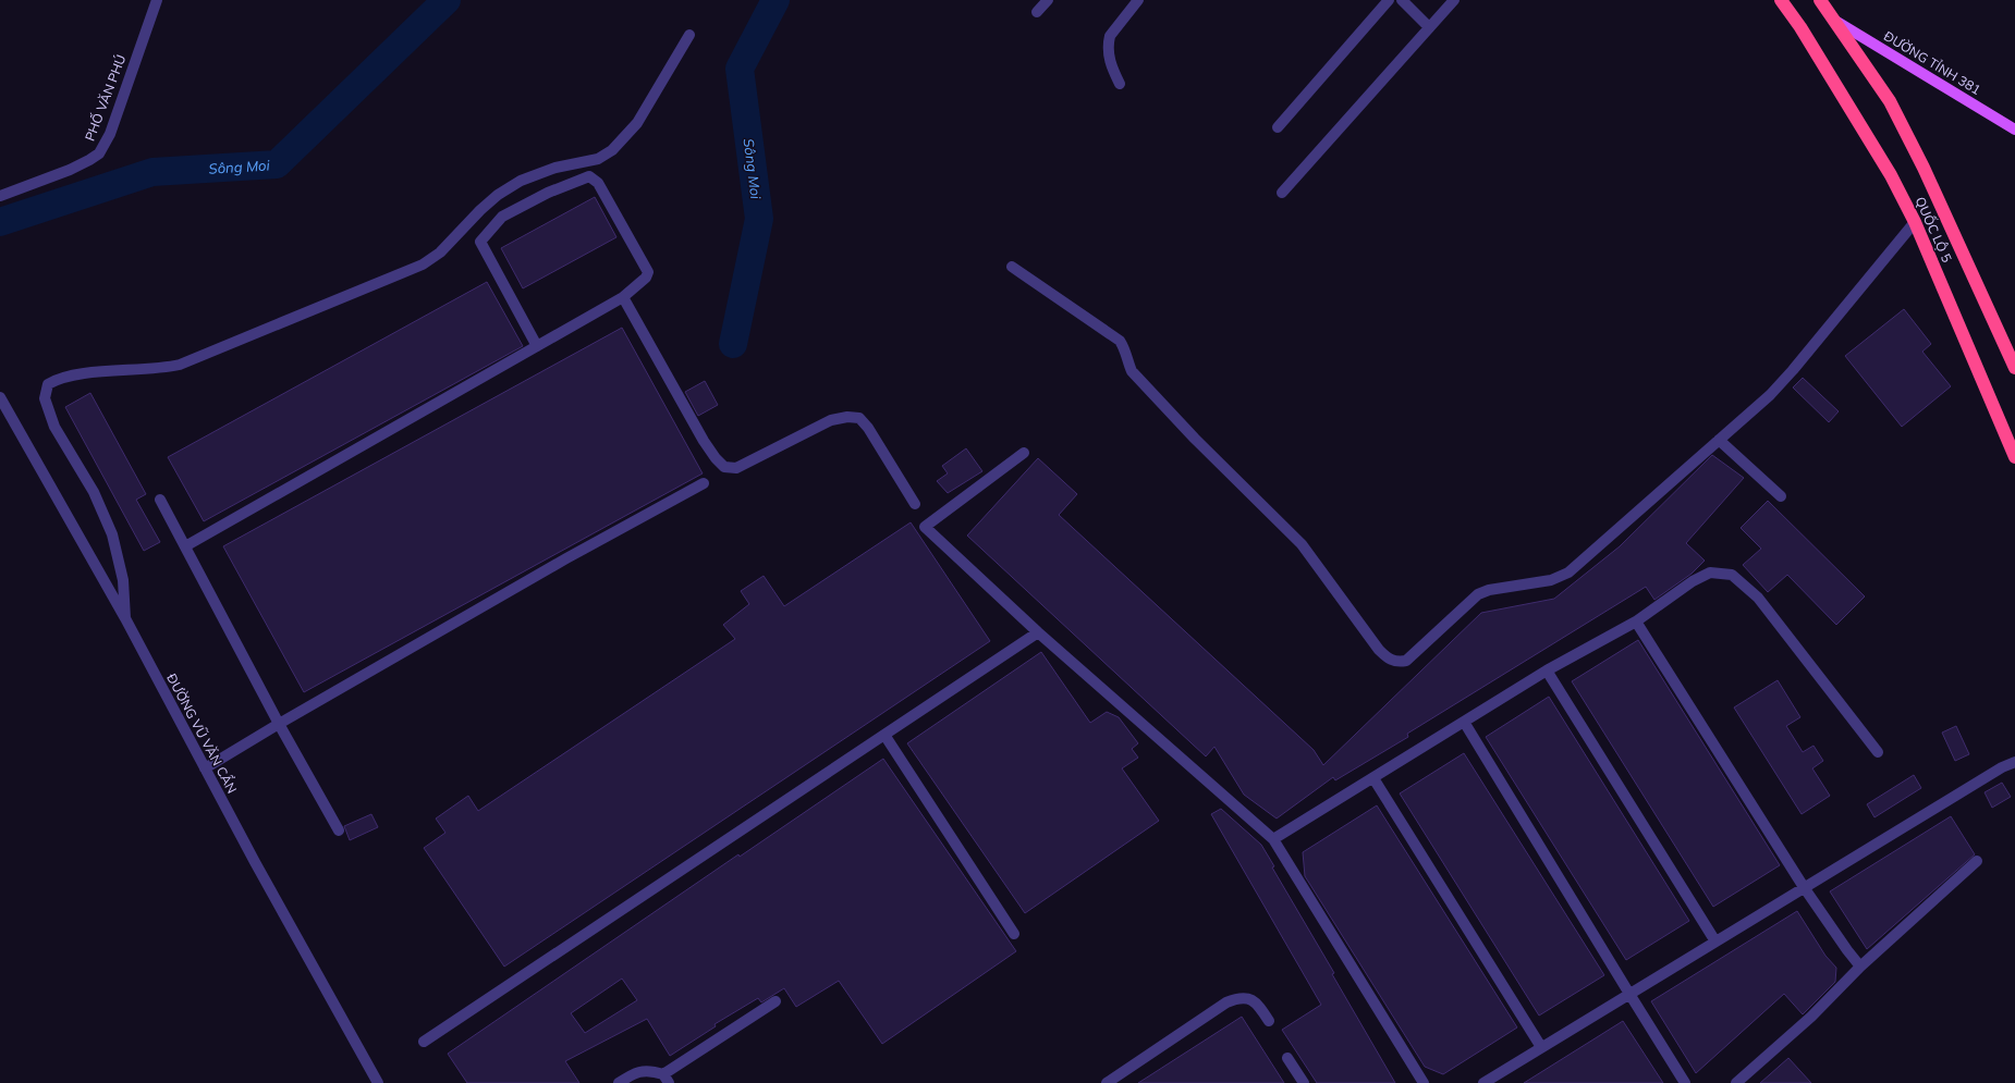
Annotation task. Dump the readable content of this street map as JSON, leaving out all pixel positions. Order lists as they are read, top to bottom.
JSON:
{
  "streets": {
    "highway": ["QUỐC LỘ 5"],
    "main road": ["ĐƯỜNG TỈNH 381"],
    "street": ["PHỐ VĂN PHÚ", "ĐƯỜNG VŨ VĂN CẨN"]
  },
  "crossings": [
    ["ĐƯỜNG TỈNH 381", "QUỐC LỘ 5"]
  ],
  "water": ["Sông Moi"]
}
